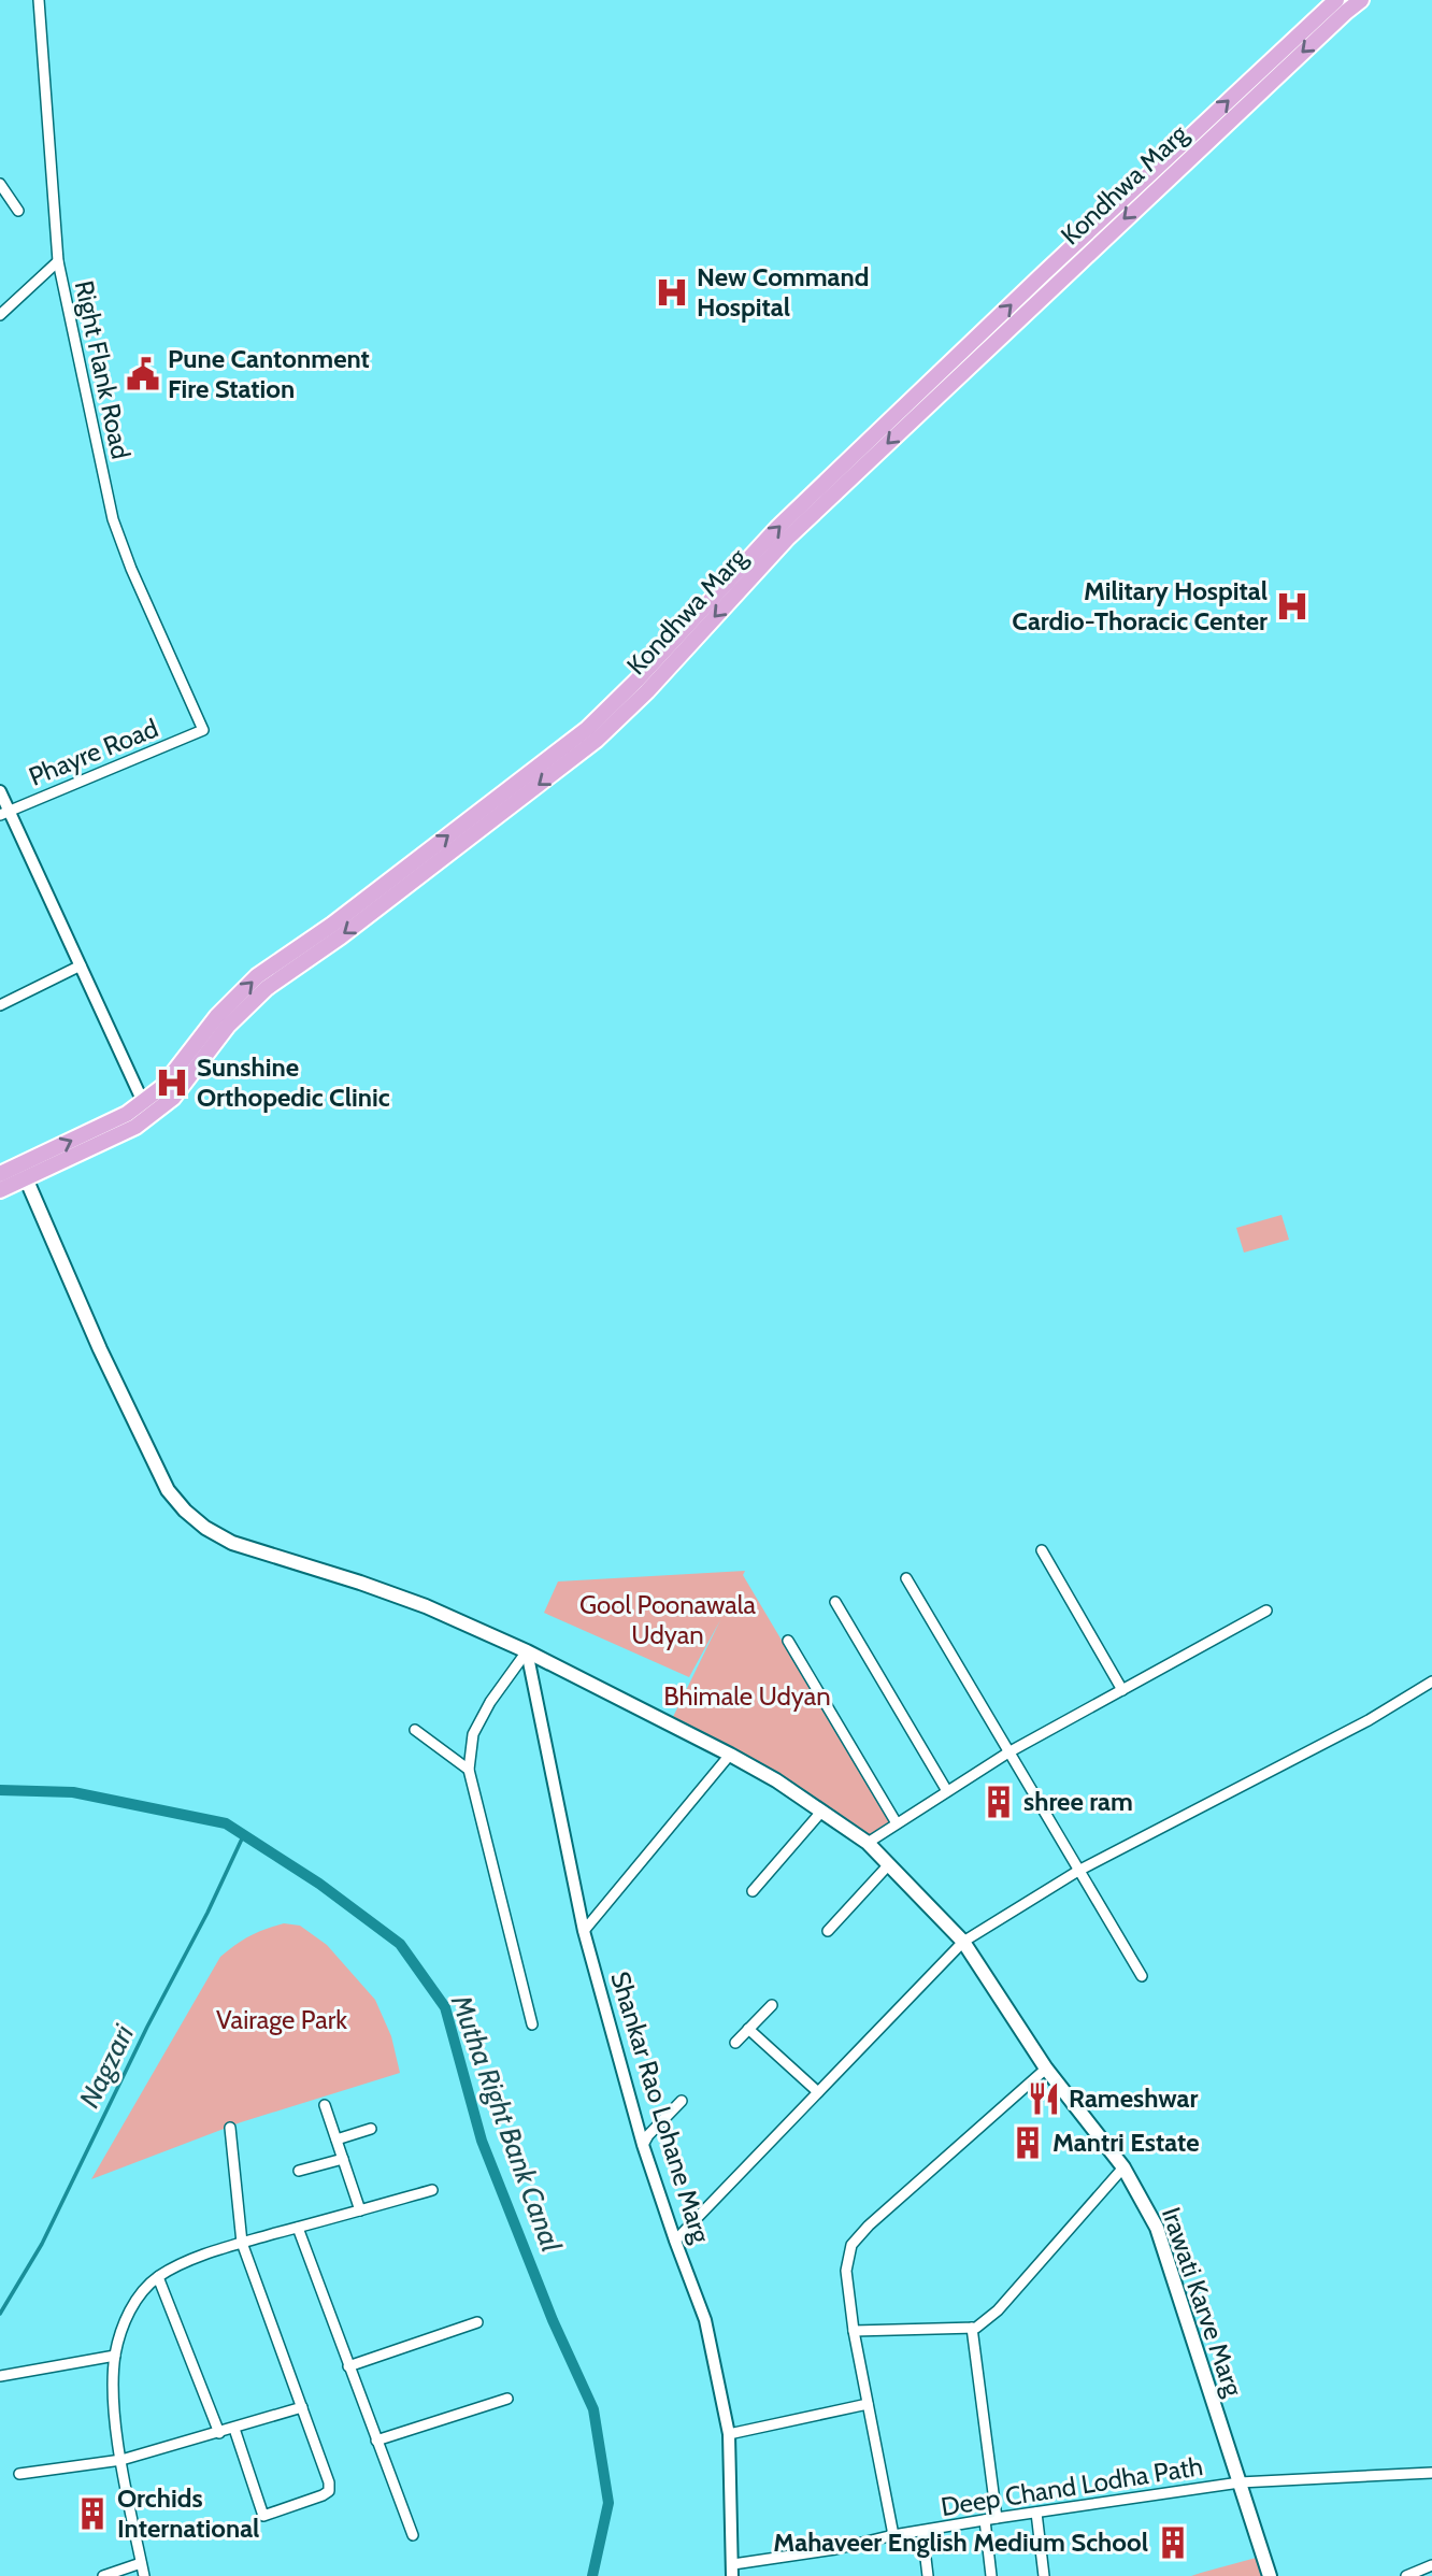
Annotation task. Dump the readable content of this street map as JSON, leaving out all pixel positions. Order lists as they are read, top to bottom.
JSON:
{
  "streets": {
    "main road": ["Kondhwa Marg", "Irawati Karve Marg"],
    "street": [
      "Right Flank Road",
      "Phayre Road",
      "Shankar Rao Lohane Marg",
      "Deep Chand Lodha Path"
    ]
  },
  "crossings": [
    ["Kondhwa Marg", "Irawati Karve Marg"],
    ["Right Flank Road", "Phayre Road"],
    ["Shankar Rao Lohane Marg", "Irawati Karve Marg"],
    ["Shankar Rao Lohane Marg", "Deep Chand Lodha Path"],
    ["Irawati Karve Marg", "Deep Chand Lodha Path"]
  ],
  "water": ["Nagzari", "Mutha Right Bank Canal"],
  "parks": ["Gool Poonawala Udyan", "Bhimale Udyan", "Vairage Park"],
  "places": {
    "hospital": ["New Command Hospital", "Military Hospital Cardio-Thoracic Center", "Sunshine Orthopedic Clinic"],
    "public building": ["Pune Cantonment Fire Station"],
    "building": [
      "shree ram",
      "Mantri Estate",
      "Orchids International",
      "Mahaveer English Medium School"
    ],
    "restaurant": ["Rameshwar"]
  }
}
